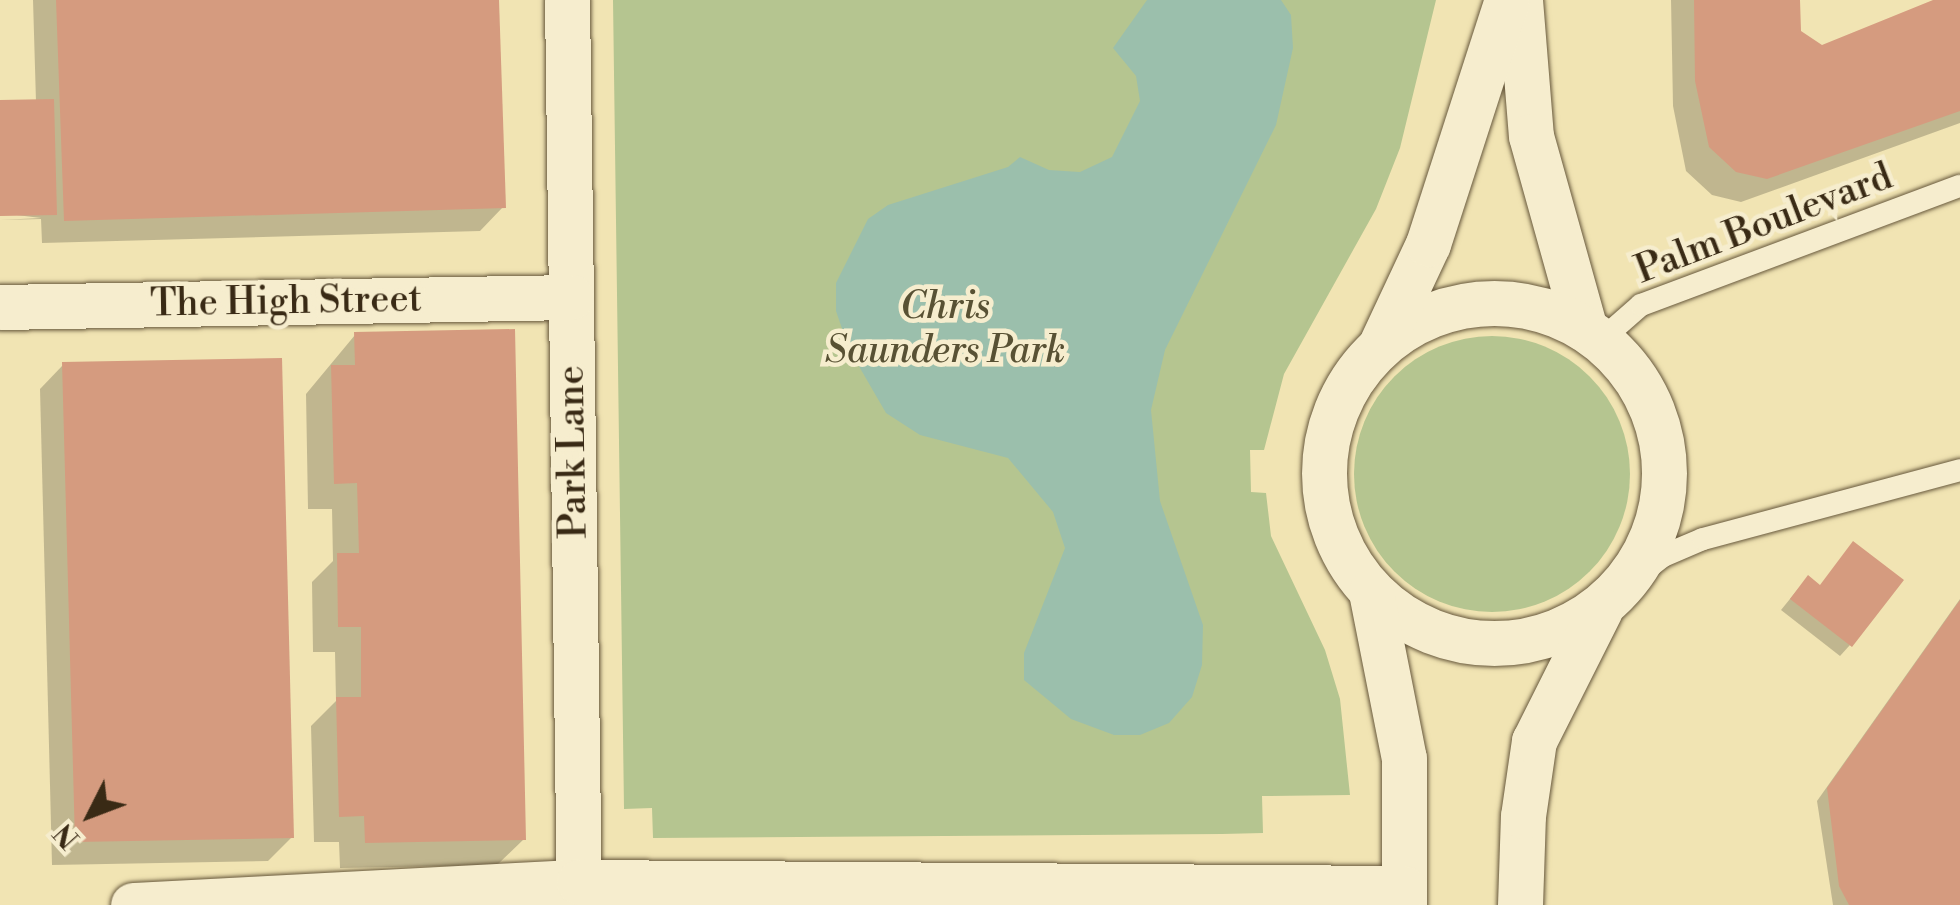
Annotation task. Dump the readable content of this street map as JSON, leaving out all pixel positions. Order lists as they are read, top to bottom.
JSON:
{
  "streets": {
    "street": ["The High Street", "Park Lane"],
    "lane": ["Palm Boulevard"]
  },
  "crossings": [
    ["The High Street", "Park Lane"]
  ],
  "parks": ["Chris Saunders Park"],
  "north": "bottom left"
}
